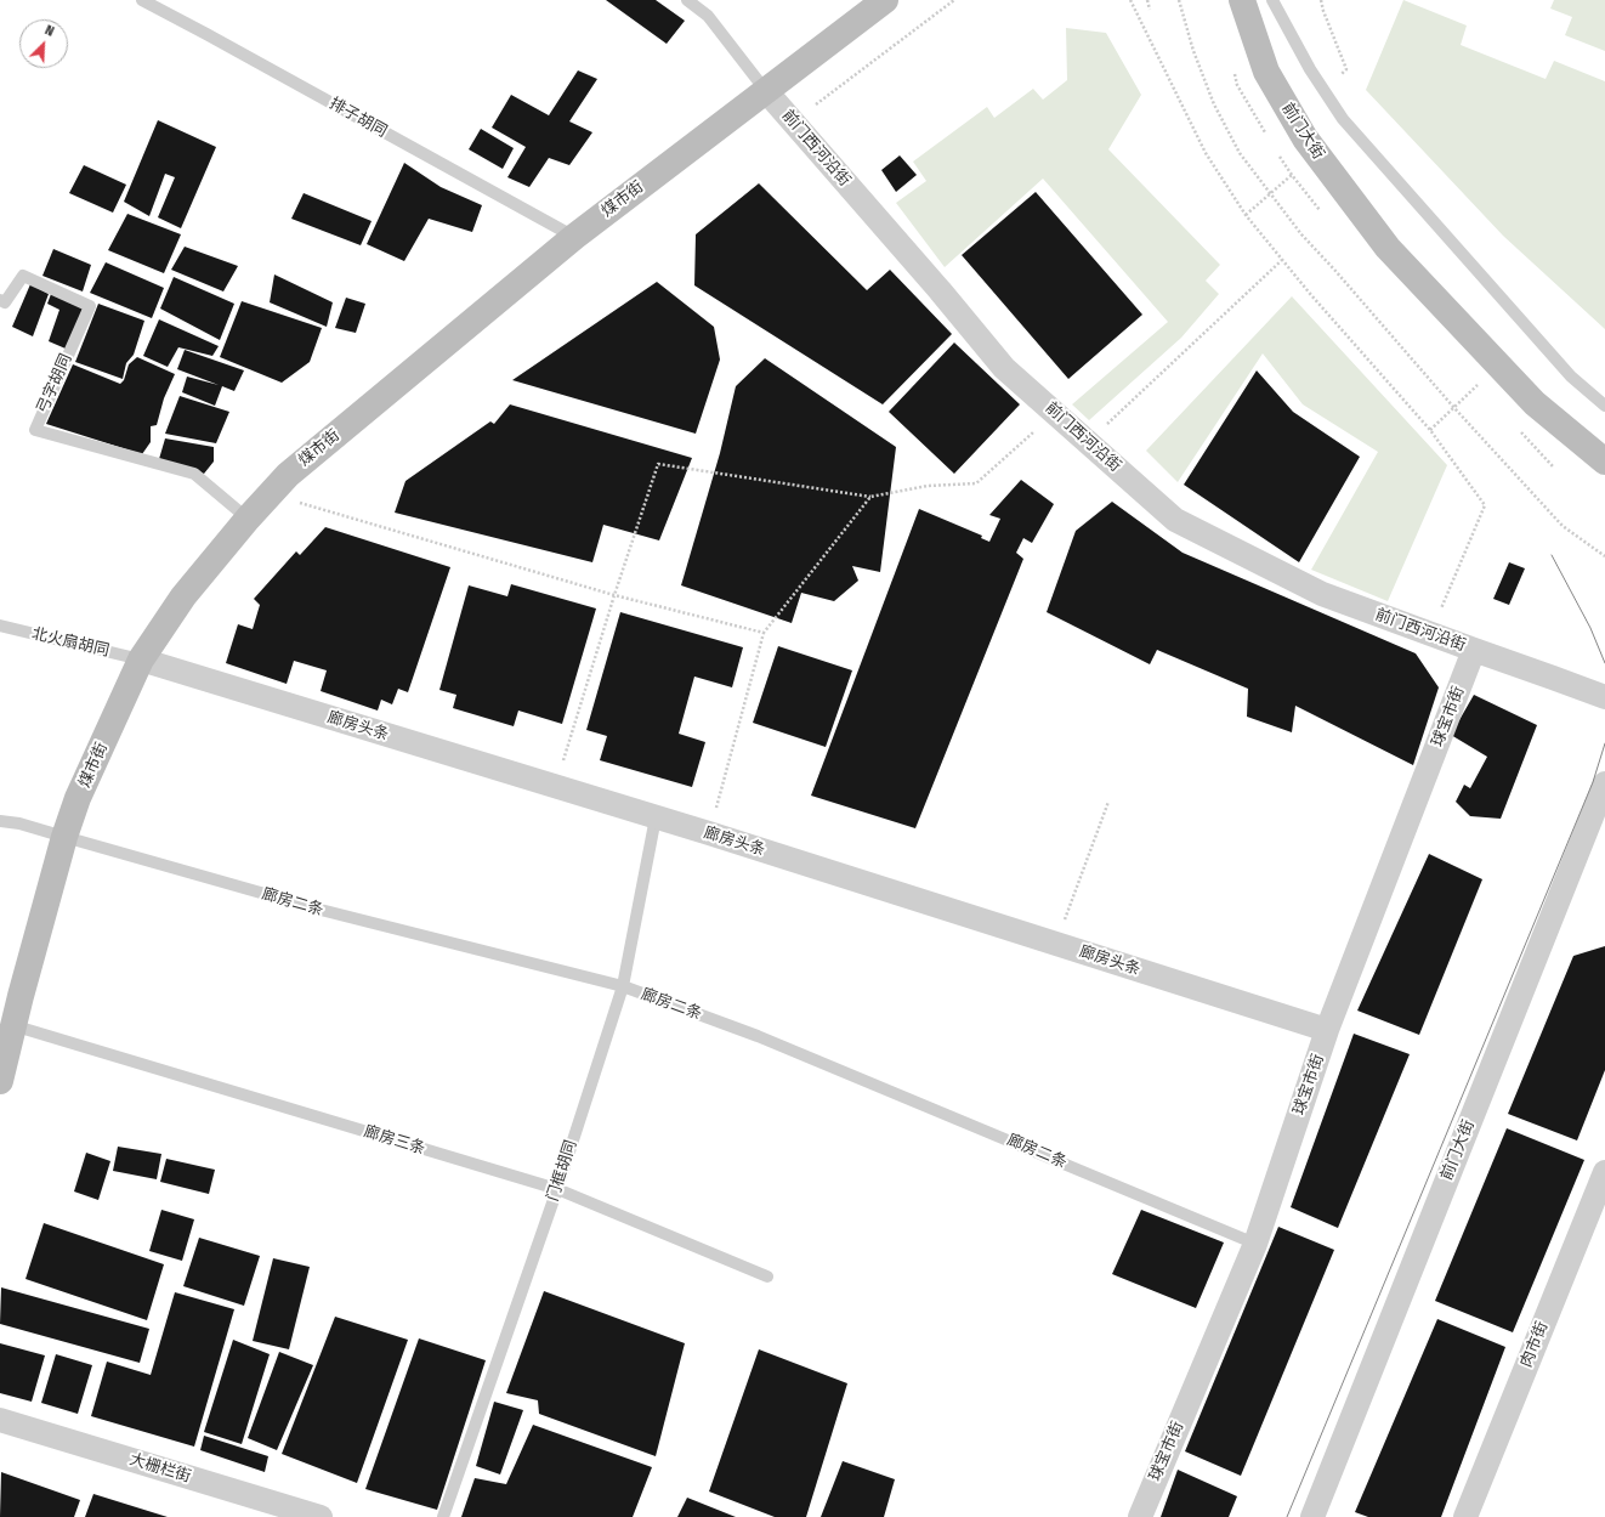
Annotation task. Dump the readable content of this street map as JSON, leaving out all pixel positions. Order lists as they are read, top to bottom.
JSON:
{
  "streets": {
    "main road": ["前门大街", "煤市街"],
    "street": [
      "前门西河沿街",
      "球宝市街",
      "廊房头条",
      "肉市街",
      "大栅栏街"
    ],
    "lane": [
      "排子胡同",
      "弓字胡同",
      "北火扇胡同",
      "廊房二条",
      "廊房三条",
      "门框胡同"
    ]
  },
  "crossings": [
    ["排子胡同", "煤市街"],
    ["前门西河沿街", "煤市街"],
    ["前门西河沿街", "球宝市街"],
    ["煤市街", "弓字胡同"],
    ["煤市街", "北火扇胡同"],
    ["煤市街", "廊房头条"],
    ["煤市街", "廊房二条"],
    ["煤市街", "廊房三条"],
    ["北火扇胡同", "廊房头条"],
    ["球宝市街", "廊房头条"],
    ["球宝市街", "廊房二条"],
    ["廊房头条", "门框胡同"],
    ["廊房二条", "门框胡同"],
    ["廊房三条", "门框胡同"]
  ],
  "north": "top right"
}
